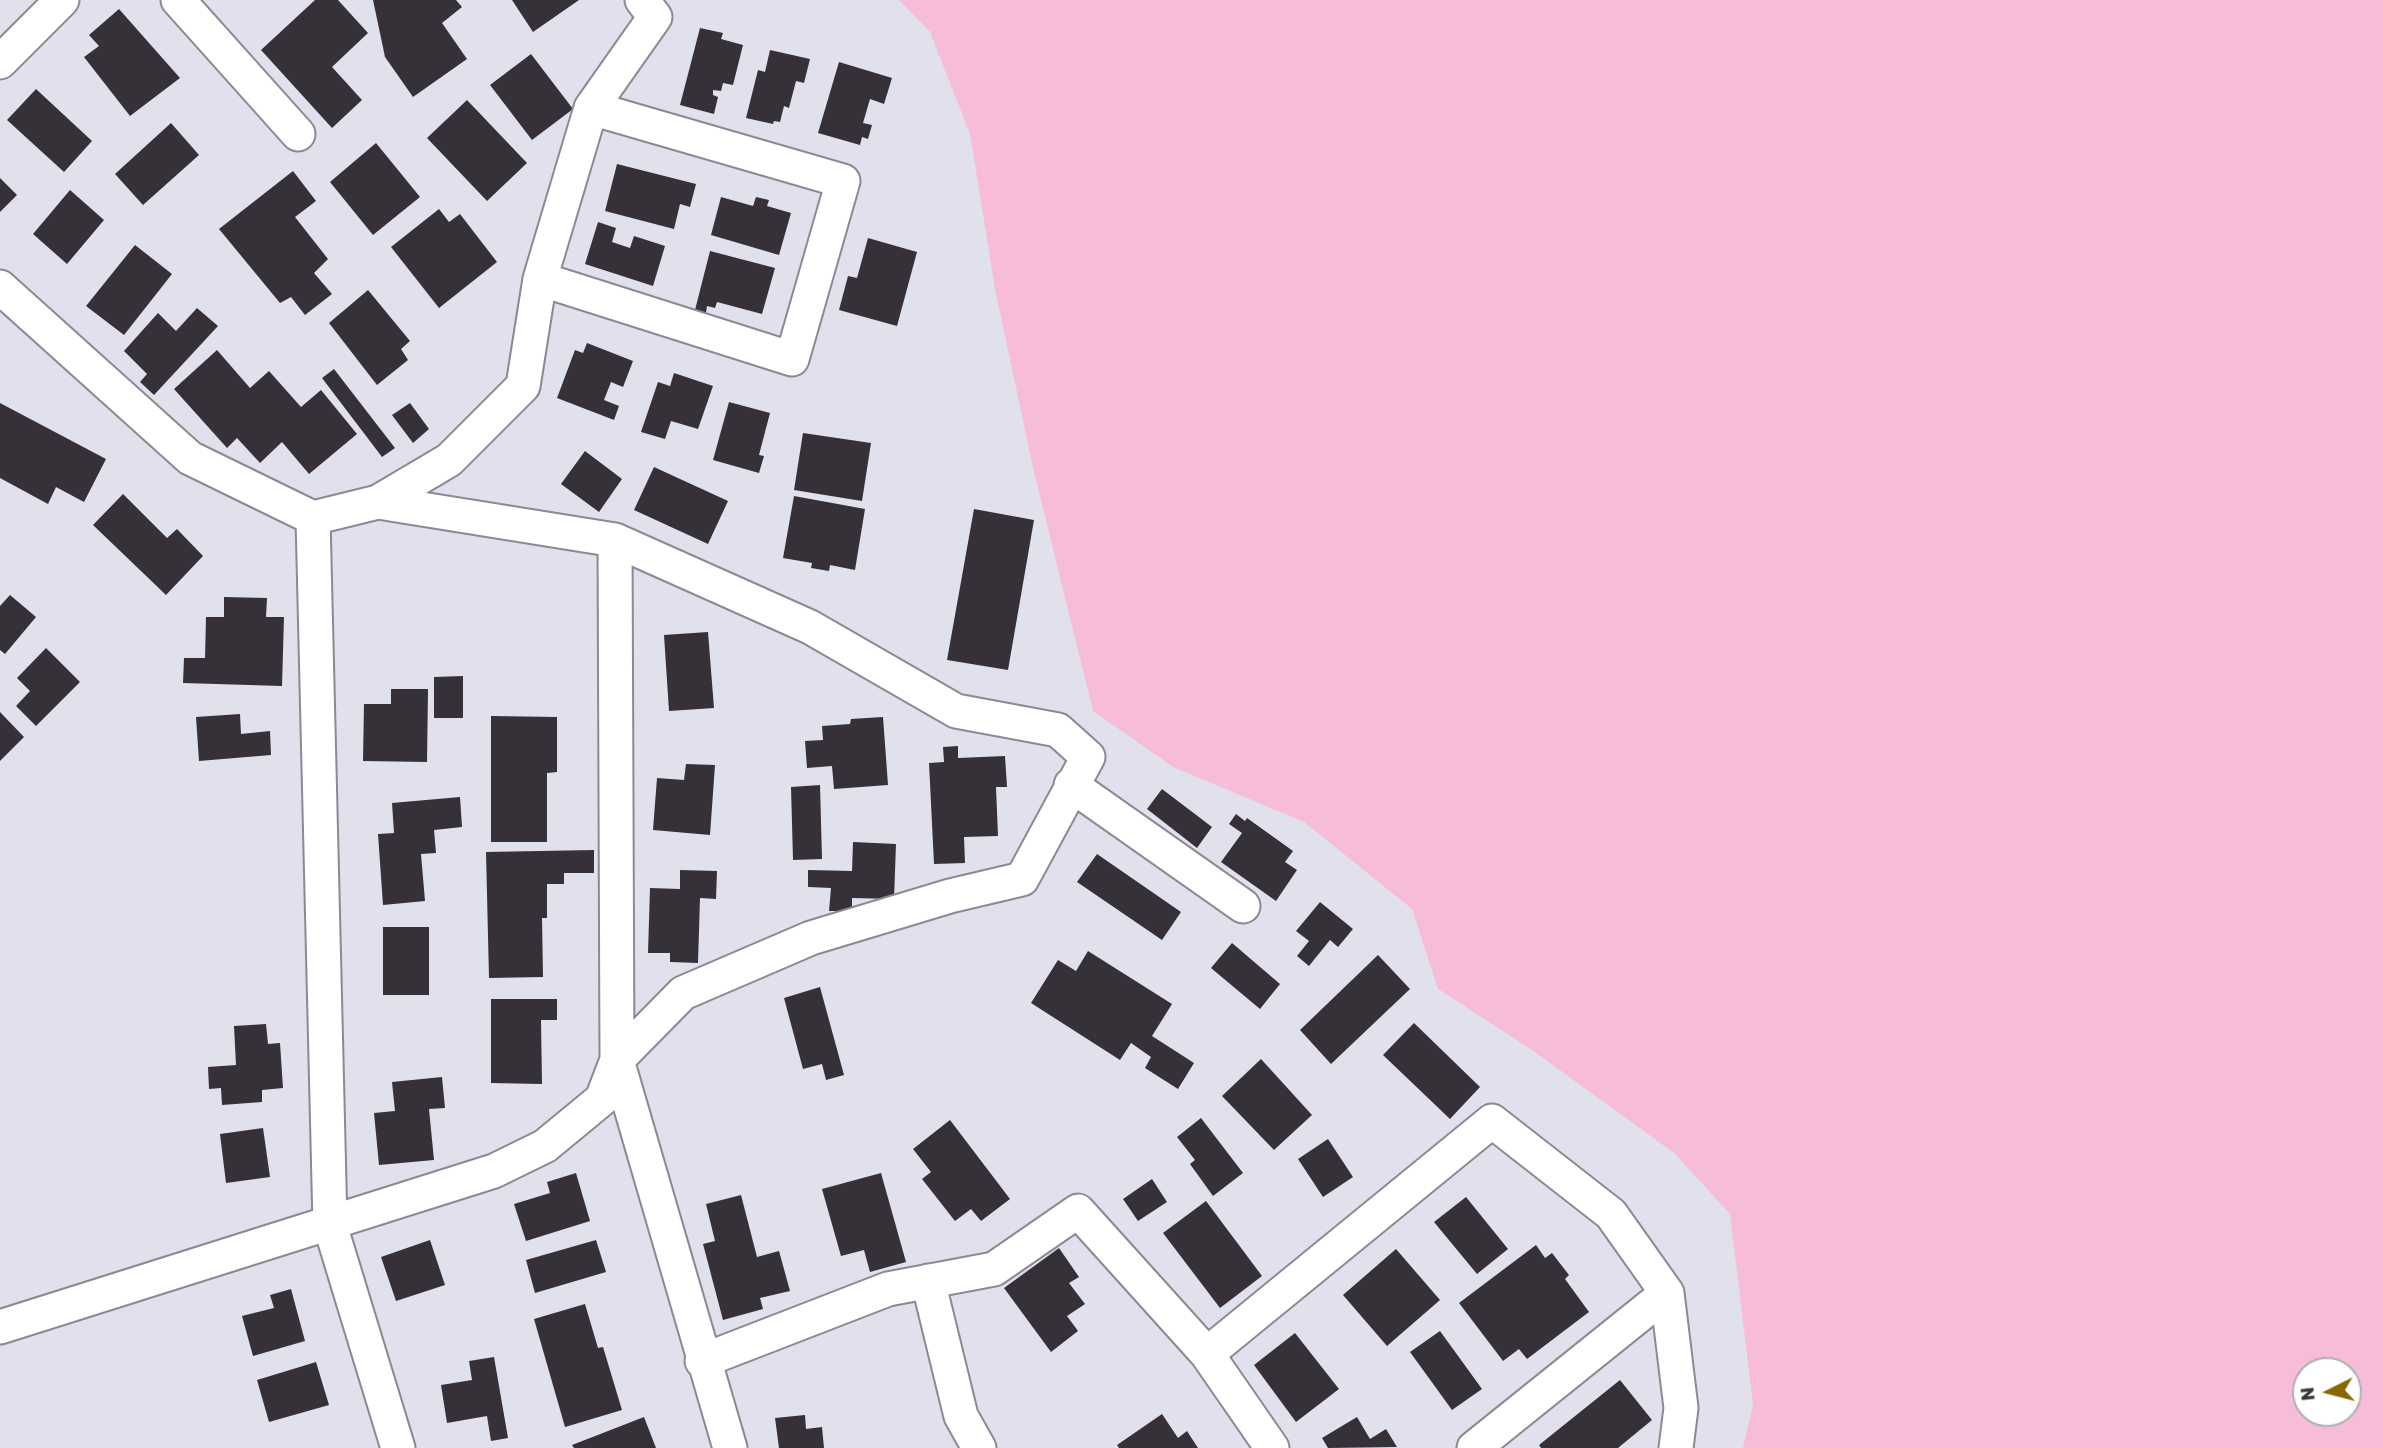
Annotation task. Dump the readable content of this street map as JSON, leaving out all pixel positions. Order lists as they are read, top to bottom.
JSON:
{
  "north": "left"
}
